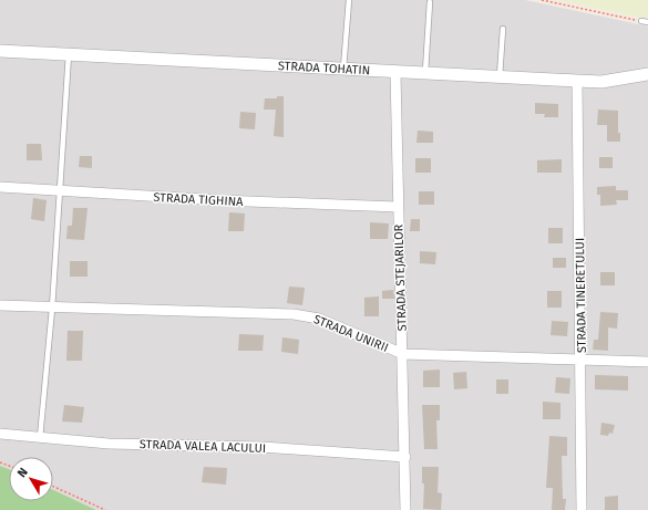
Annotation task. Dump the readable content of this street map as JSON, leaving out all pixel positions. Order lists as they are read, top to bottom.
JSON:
{
  "streets": {
    "street": [
      "STRADA TOHATIN",
      "STRADA TIGHINA",
      "STRADA STEJARILOR",
      "STRADA TINERETULUI",
      "STRADA UNIRII",
      "STRADA VALEA LACULUI"
    ]
  },
  "crossings": [
    ["STRADA TOHATIN", "STRADA STEJARILOR"],
    ["STRADA TOHATIN", "STRADA TINERETULUI"],
    ["STRADA TIGHINA", "STRADA STEJARILOR"],
    ["STRADA STEJARILOR", "STRADA UNIRII"],
    ["STRADA STEJARILOR", "STRADA VALEA LACULUI"],
    ["STRADA TINERETULUI", "STRADA UNIRII"]
  ],
  "north": "top left"
}
